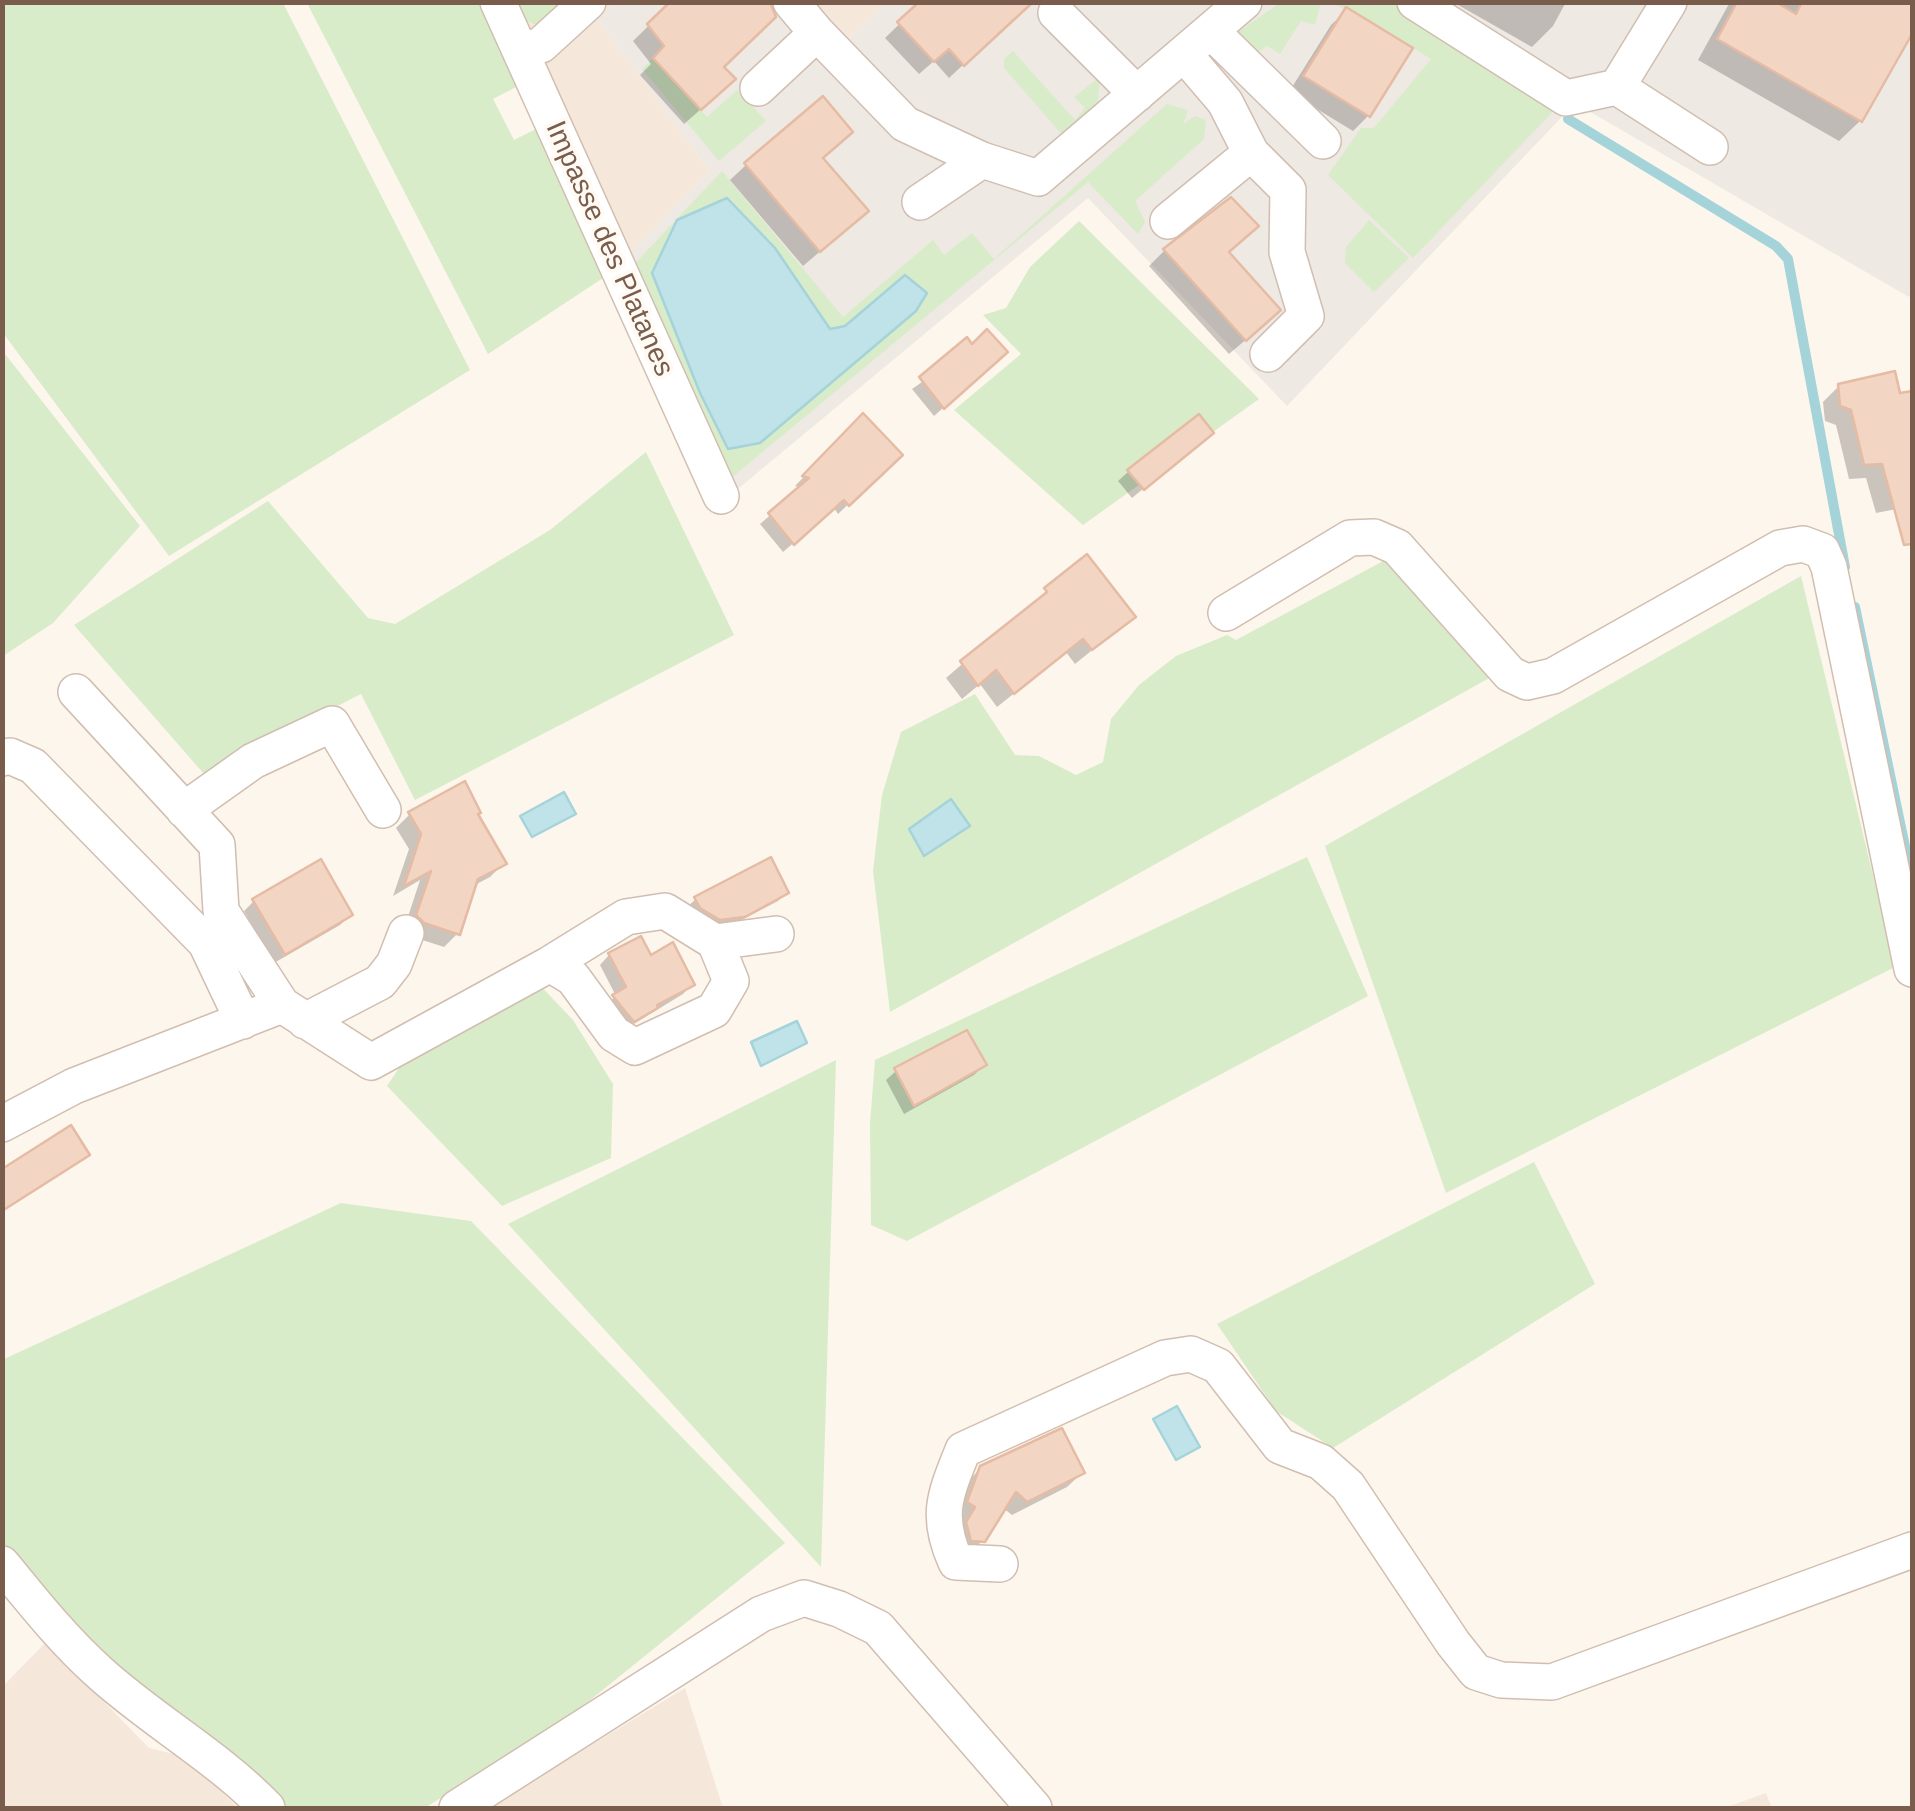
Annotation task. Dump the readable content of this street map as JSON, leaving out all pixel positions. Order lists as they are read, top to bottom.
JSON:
{
  "streets": {
    "street": ["Impasse des Platanes"]
  }
}
